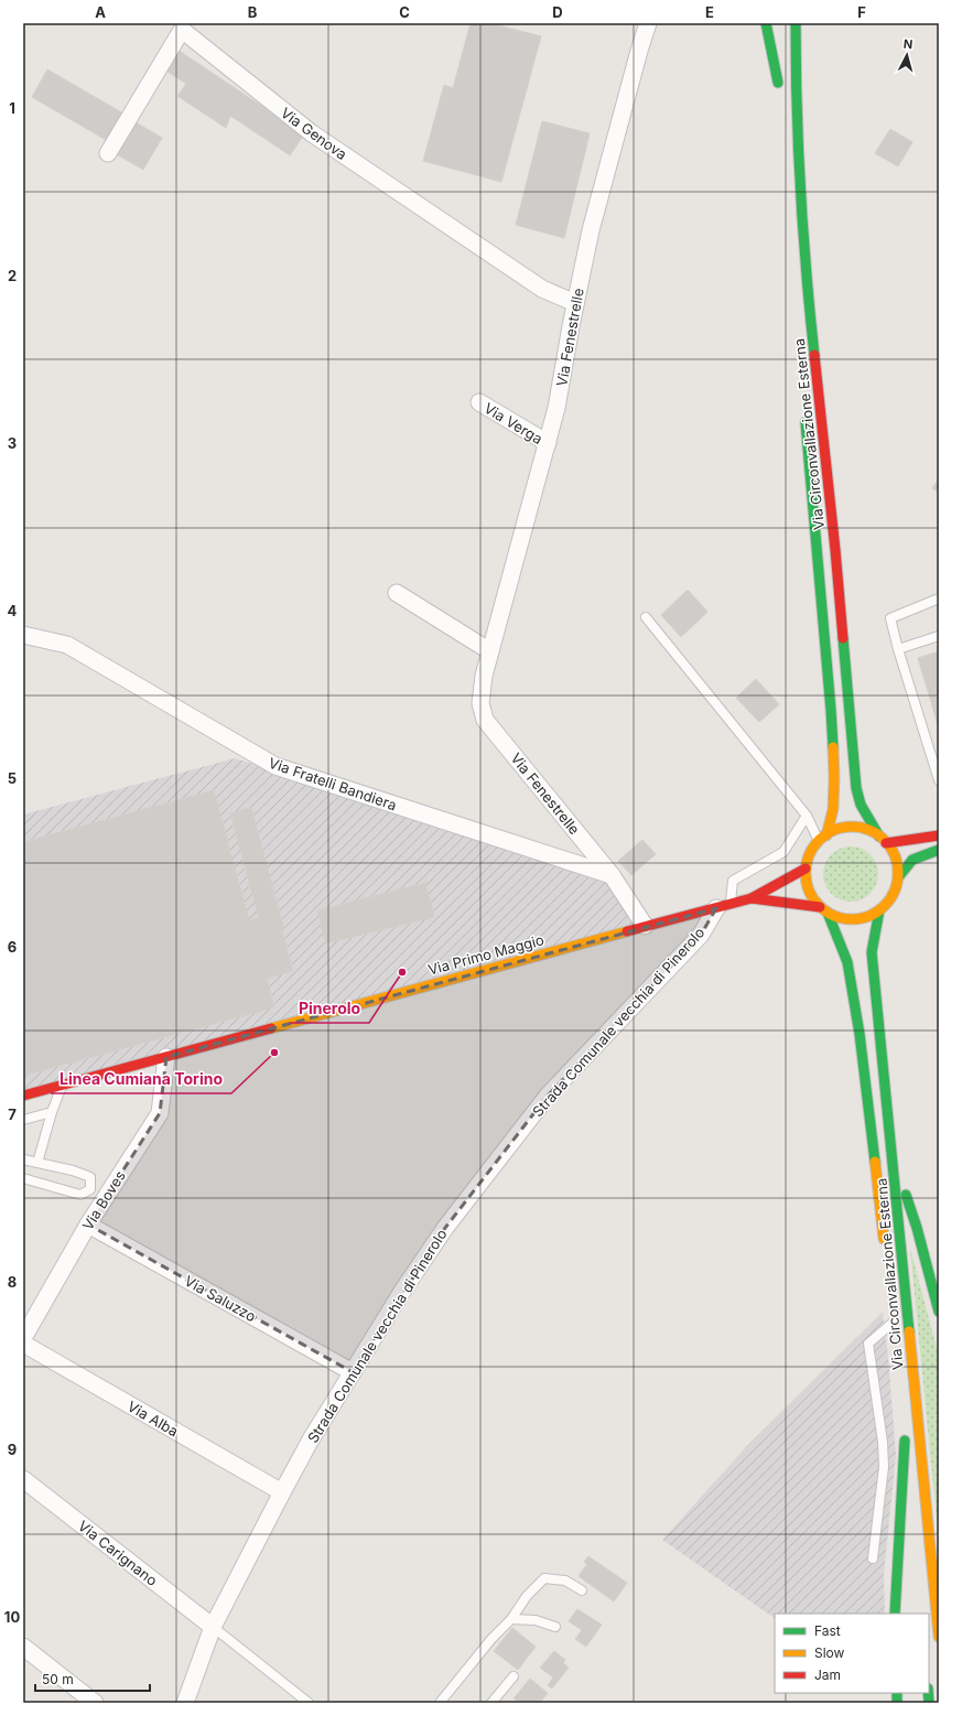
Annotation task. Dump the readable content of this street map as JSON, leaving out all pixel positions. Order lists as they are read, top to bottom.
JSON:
{
  "streets": {
    "main road": ["Via Circonvallazione Esterna", "Via Primo Maggio"],
    "street": [
      "Via Genova",
      "Via Fenestrelle",
      "Via Verga",
      "Via Fratelli Bandiera",
      "Strada Comunale vecchia di Pinerolo",
      "Via Boves",
      "Via Saluzzo",
      "Via Alba",
      "Via Carignano"
    ]
  },
  "crossings": [
    ["Via Genova", "Via Fenestrelle"],
    ["Via Fenestrelle", "Via Verga"],
    ["Via Fenestrelle", "Via Fratelli Bandiera"],
    ["Via Fenestrelle", "Via Primo Maggio"],
    ["Via Circonvallazione Esterna", "Via Primo Maggio"],
    ["Via Primo Maggio", "Strada Comunale vecchia di Pinerolo"],
    ["Via Primo Maggio", "Via Boves"],
    ["Strada Comunale vecchia di Pinerolo", "Via Saluzzo"],
    ["Strada Comunale vecchia di Pinerolo", "Via Alba"],
    ["Strada Comunale vecchia di Pinerolo", "Via Carignano"],
    ["Via Boves", "Via Saluzzo"]
  ],
  "places": ["Pinerolo", "Linea Cumiana Torino"],
  "legend": ["Fast", "Slow", "Jam"],
  "scale_bar": "50 m",
  "north": "top",
  "grid": {
    "columns": [
      "A",
      "B",
      "C",
      "D",
      "E",
      "F"
    ],
    "rows": [
      "1",
      "2",
      "3",
      "4",
      "5",
      "6",
      "7",
      "8",
      "9",
      "10"
    ]
  }
}
